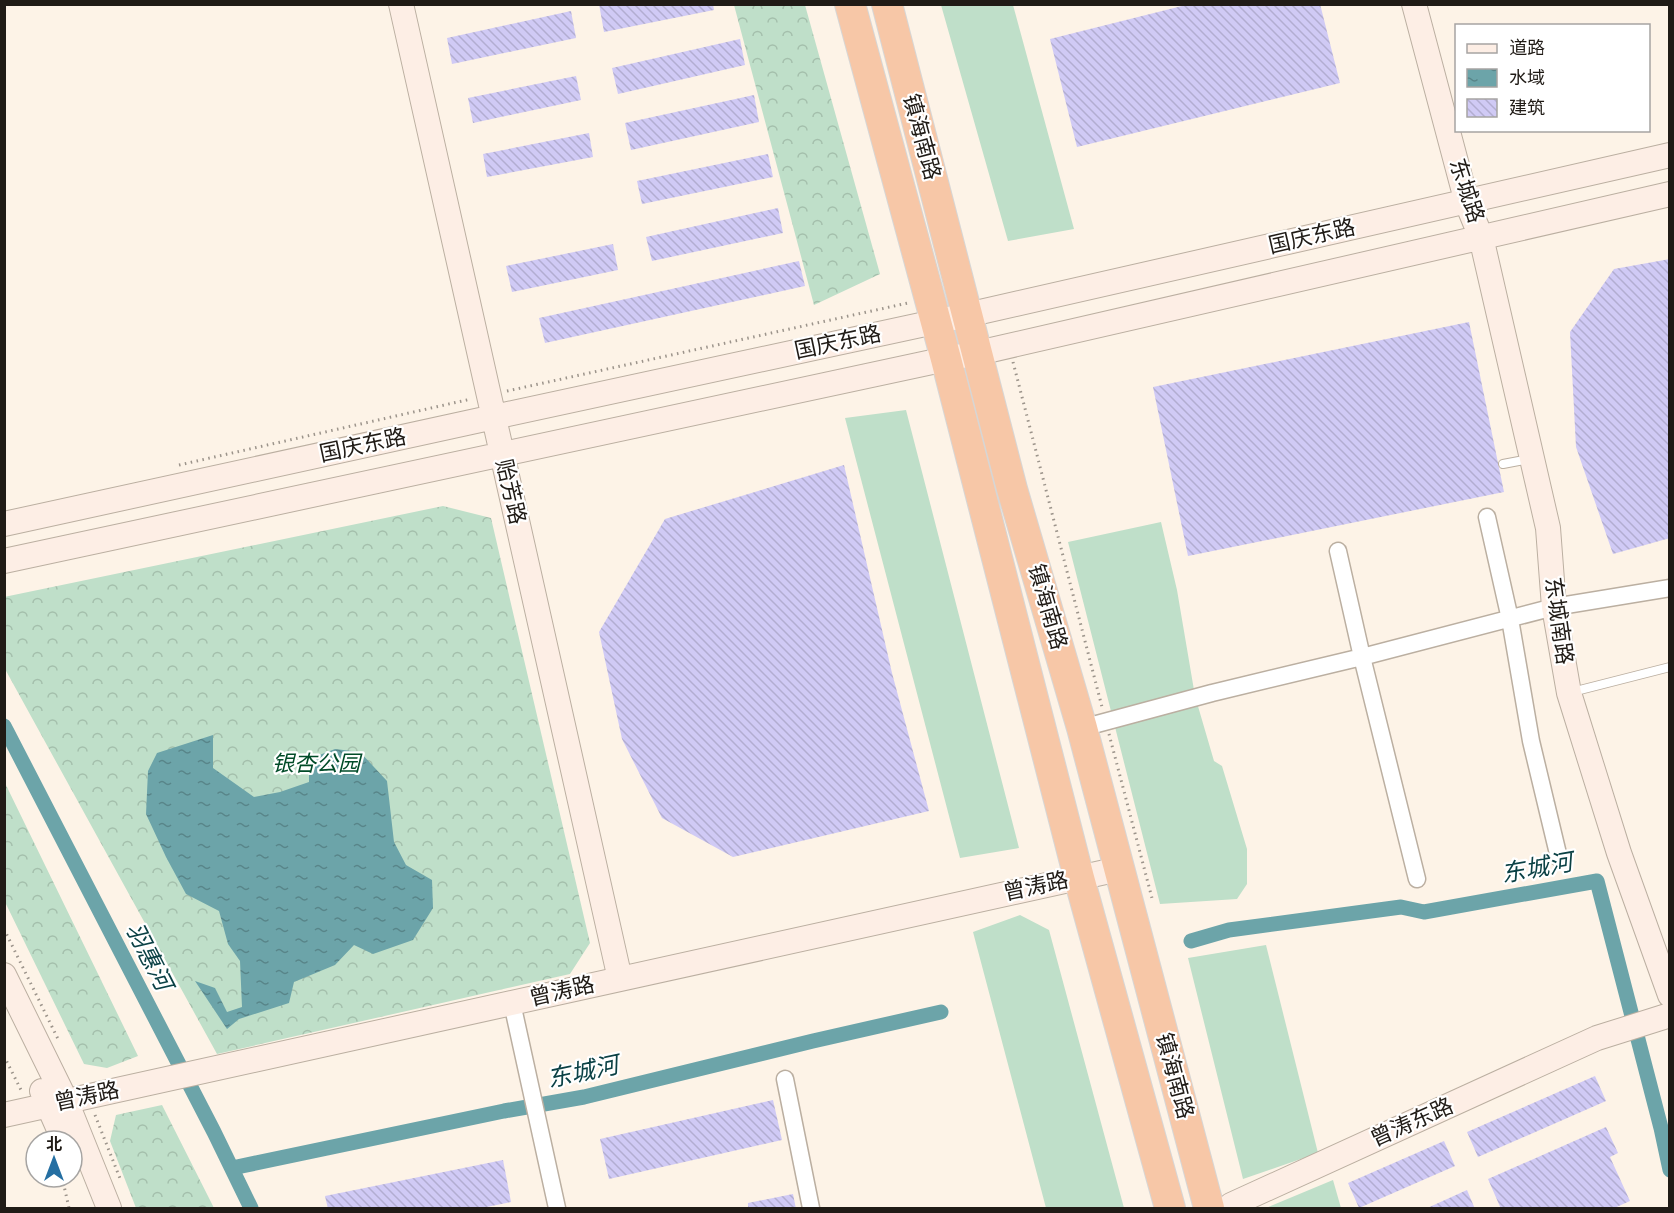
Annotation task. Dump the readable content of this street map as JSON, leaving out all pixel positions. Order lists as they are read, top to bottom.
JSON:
{
  "streets": {
    "highway": ["镇海南路"],
    "main road": [
      "东城路",
      "国庆东路",
      "贻芳路",
      "东城南路",
      "曾涛路",
      "曾涛东路"
    ]
  },
  "crossings": [
    ["镇海南路", "国庆东路"],
    ["镇海南路", "曾涛路"],
    ["东城路", "国庆东路"],
    ["东城路", "东城南路"],
    ["国庆东路", "贻芳路"],
    ["国庆东路", "东城南路"],
    ["贻芳路", "曾涛路"]
  ],
  "water": ["东城河", "羽惠河"],
  "parks": ["银杏公园"],
  "legend": ["道路", "水域", "建筑"],
  "north": "top"
}
